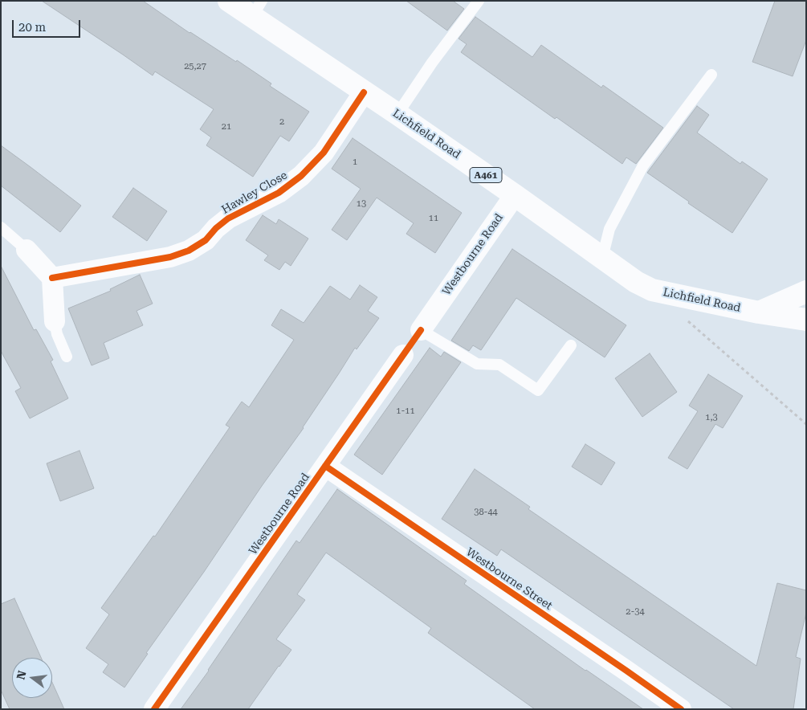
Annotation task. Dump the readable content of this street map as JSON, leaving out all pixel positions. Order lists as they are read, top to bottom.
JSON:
{
  "streets": {
    "highway": ["Lichfield Road", "A461"],
    "street": ["Hawley Close", "Westbourne Road", "Westbourne Street"]
  },
  "crossings": [
    ["Lichfield Road", "Hawley Close"],
    ["Lichfield Road", "Westbourne Road"],
    ["Westbourne Road", "Westbourne Street"]
  ],
  "house_numbers": [
    "25,27",
    "2",
    "21",
    "1",
    "13",
    "11",
    "1-11",
    "1,3",
    "38-44",
    "2-34"
  ],
  "scale_bar": "20 m",
  "north": "left"
}
